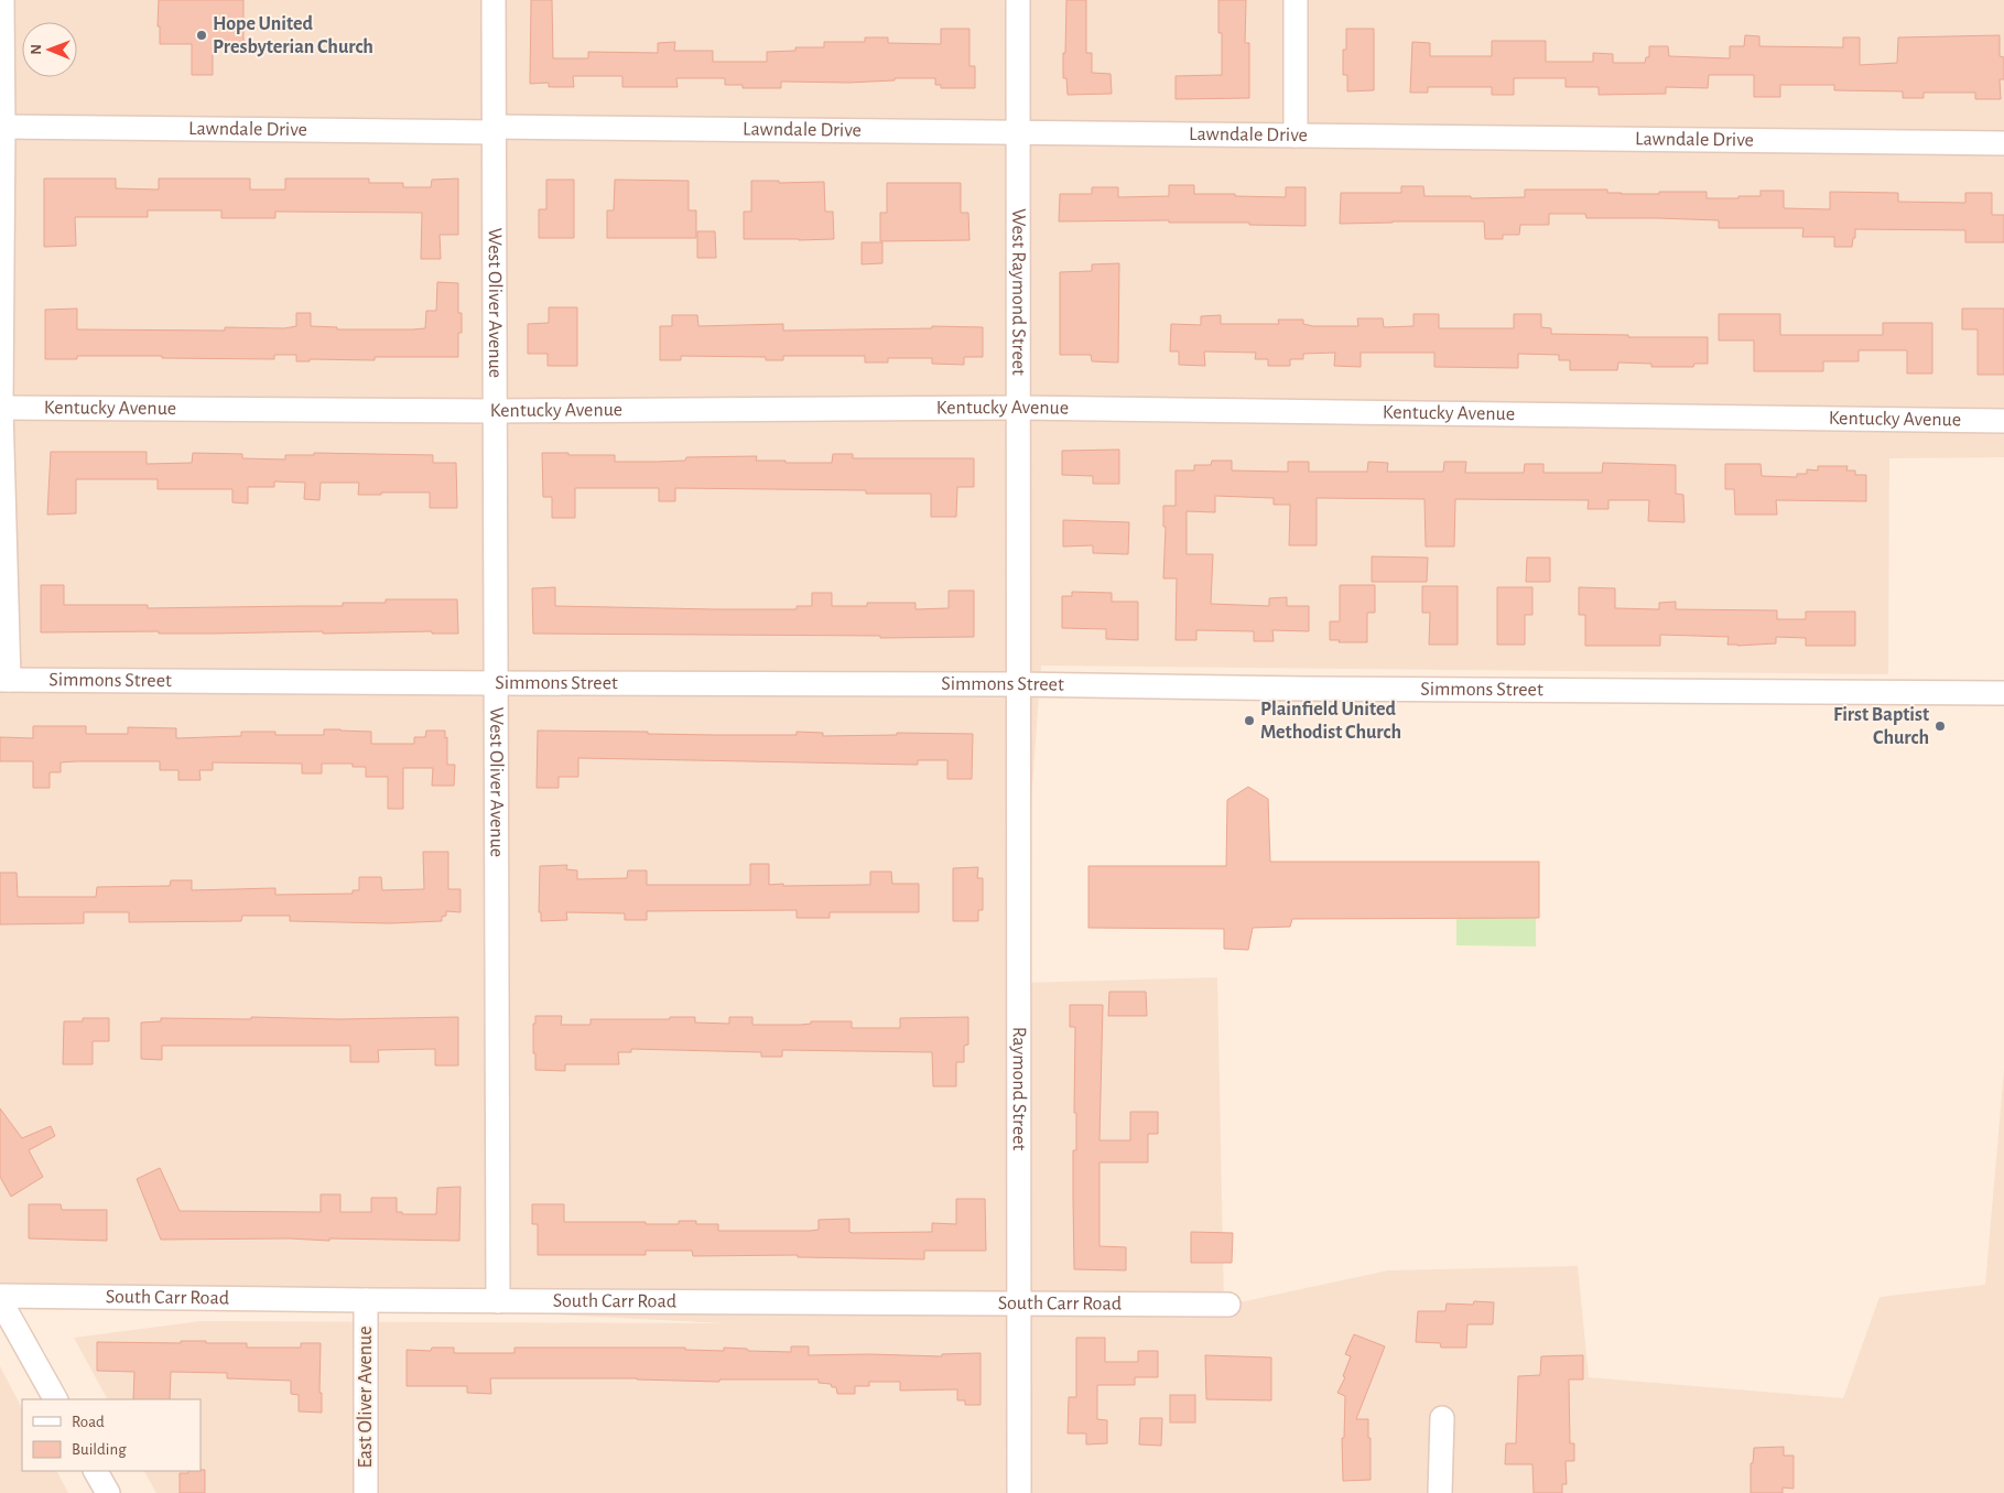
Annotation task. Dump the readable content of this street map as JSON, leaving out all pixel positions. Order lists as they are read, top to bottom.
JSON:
{
  "streets": {
    "street": [
      "Lawndale Drive",
      "West Raymond Street",
      "West Oliver Avenue",
      "Kentucky Avenue",
      "Simmons Street",
      "Raymond Street",
      "South Carr Road",
      "East Oliver Avenue"
    ]
  },
  "crossings": [
    ["Lawndale Drive", "West Raymond Street"],
    ["Lawndale Drive", "West Oliver Avenue"],
    ["West Raymond Street", "Kentucky Avenue"],
    ["West Raymond Street", "Simmons Street"],
    ["West Raymond Street", "Raymond Street"],
    ["West Oliver Avenue", "Kentucky Avenue"],
    ["West Oliver Avenue", "Simmons Street"],
    ["West Oliver Avenue", "South Carr Road"],
    ["Simmons Street", "Raymond Street"],
    ["Raymond Street", "South Carr Road"],
    ["South Carr Road", "East Oliver Avenue"]
  ],
  "places": ["Hope United Presbyterian Church", "Plainfield United Methodist Church", "First Baptist Church"],
  "legend": ["Road", "Building"],
  "north": "left"
}
